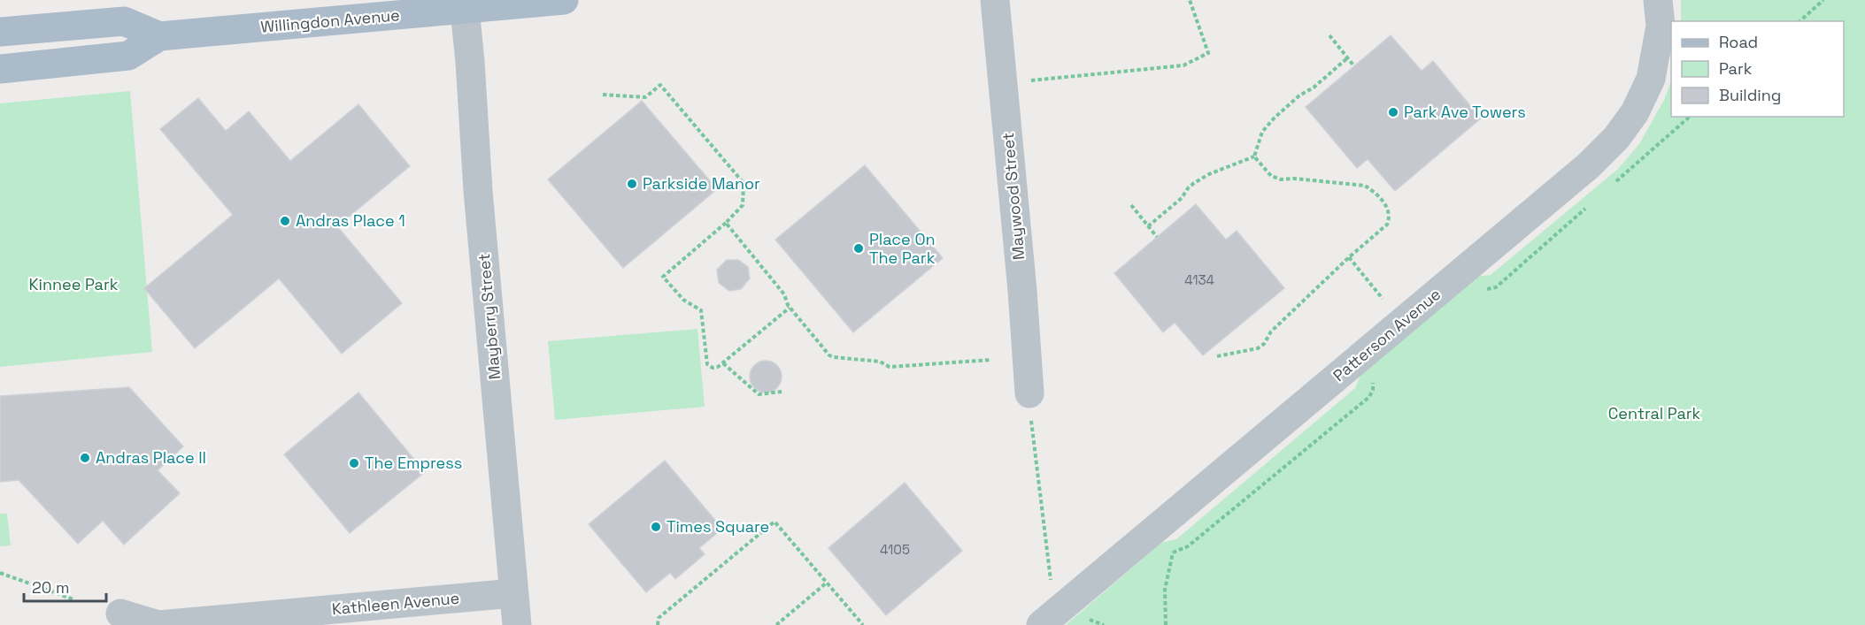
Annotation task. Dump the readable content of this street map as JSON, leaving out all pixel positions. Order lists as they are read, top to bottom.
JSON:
{
  "streets": {
    "main road": ["Willingdon Avenue"],
    "street": [
      "Maywood Street",
      "Mayberry Street",
      "Patterson Avenue",
      "Kathleen Avenue"
    ]
  },
  "crossings": [
    ["Willingdon Avenue", "Mayberry Street"],
    ["Mayberry Street", "Kathleen Avenue"]
  ],
  "parks": ["Kinnee Park", "Central Park"],
  "places": [
    "Park Ave Towers",
    "Parkside Manor",
    "Andras Place 1",
    "Place On The Park",
    "Andras Place II",
    "The Empress",
    "Times Square"
  ],
  "house_numbers": ["4134", "4105"],
  "legend": ["Road", "Park", "Building"],
  "scale_bar": "20 m"
}
